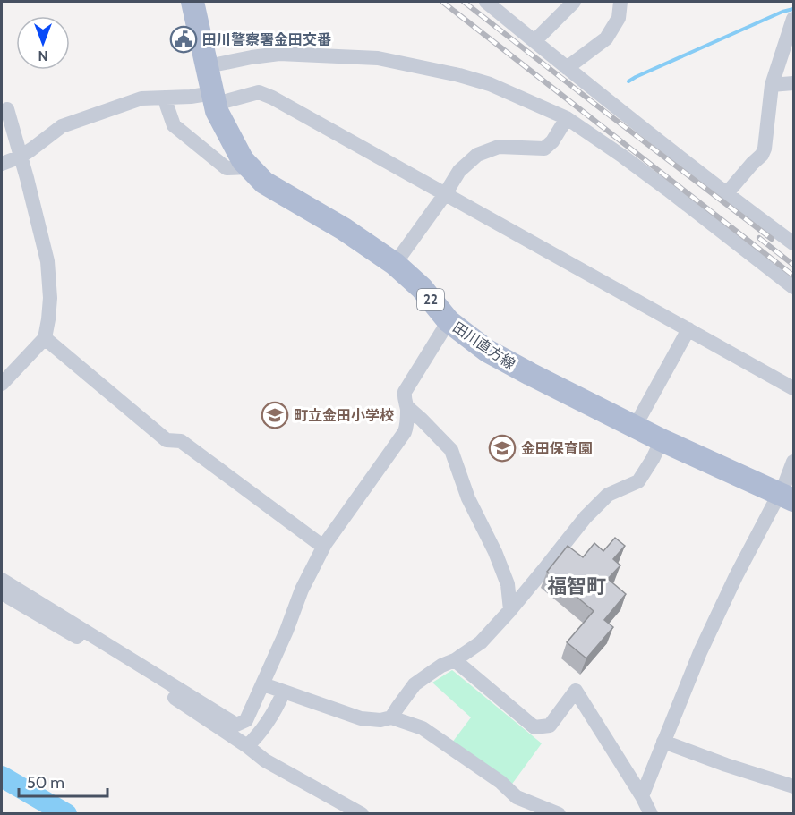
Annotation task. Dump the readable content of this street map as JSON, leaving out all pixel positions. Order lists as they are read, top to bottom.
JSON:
{
  "streets": {
    "main road": ["22", "田川直方線"]
  },
  "districts": ["福智町"],
  "places": {
    "public building": ["田川警察署金田交番"],
    "school or university": ["町立金田小学校", "金田保育園"]
  },
  "scale_bar": "50 m",
  "north": "bottom"
}
